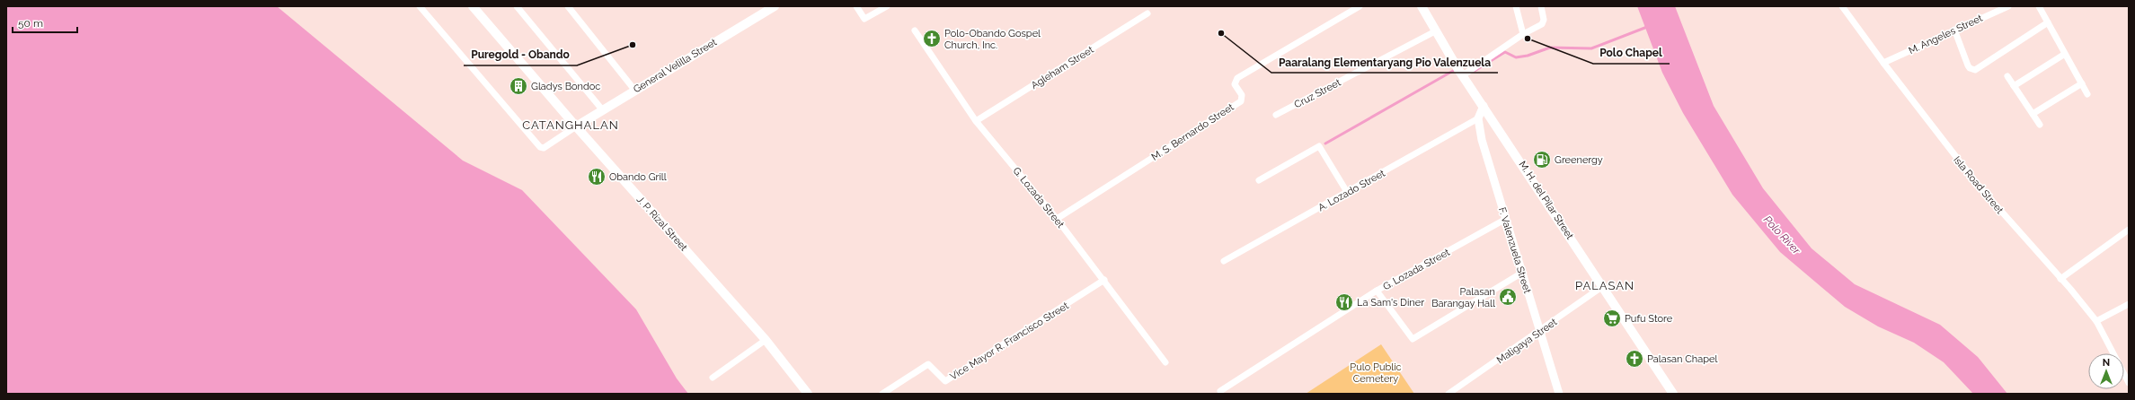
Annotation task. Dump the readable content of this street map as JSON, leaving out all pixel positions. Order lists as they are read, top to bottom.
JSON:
{
  "streets": {
    "main road": ["General Velilla Street", "M. H. del Pilar Street", "J. P. Rizal Street"],
    "street": [
      "M. Angeles Street",
      "Agleham Street",
      "Cruz Street",
      "M. S. Bernardo Street",
      "Isla Road Street",
      "A. Lozado Street",
      "G. Lozada Street",
      "F. Valenzuela Street",
      "Vice Mayor R. Francisco Street",
      "Maligaya Street"
    ]
  },
  "crossings": [
    ["M. Angeles Street", "Isla Road Street"],
    ["General Velilla Street", "J. P. Rizal Street"],
    ["Agleham Street", "G. Lozada Street"],
    ["Cruz Street", "M. H. del Pilar Street"],
    ["M. S. Bernardo Street", "G. Lozada Street"],
    ["A. Lozado Street", "F. Valenzuela Street"],
    ["G. Lozada Street", "F. Valenzuela Street"],
    ["G. Lozada Street", "Vice Mayor R. Francisco Street"],
    ["M. H. del Pilar Street", "F. Valenzuela Street"],
    ["M. H. del Pilar Street", "Maligaya Street"],
    ["F. Valenzuela Street", "Maligaya Street"]
  ],
  "districts": ["CATANGHALAN", "PALASAN"],
  "water": ["Polo River"],
  "parks": ["Pulo Public Cemetery"],
  "places": {
    "other": ["Paaralang Elementaryang Pio Valenzuela", "Polo Chapel", "Puregold - Obando"],
    "church": ["Polo-Obando Gospel Church, Inc.", "Palasan Chapel"],
    "building": ["Gladys Bondoc"],
    "fuel station": ["Greenergy"],
    "restaurant": ["Obando Grill", "La Sam's Diner"],
    "public building": ["Palasan Barangay Hall"],
    "supermarket": ["Pufu Store"]
  },
  "scale_bar": "50 m",
  "north": "top"
}
